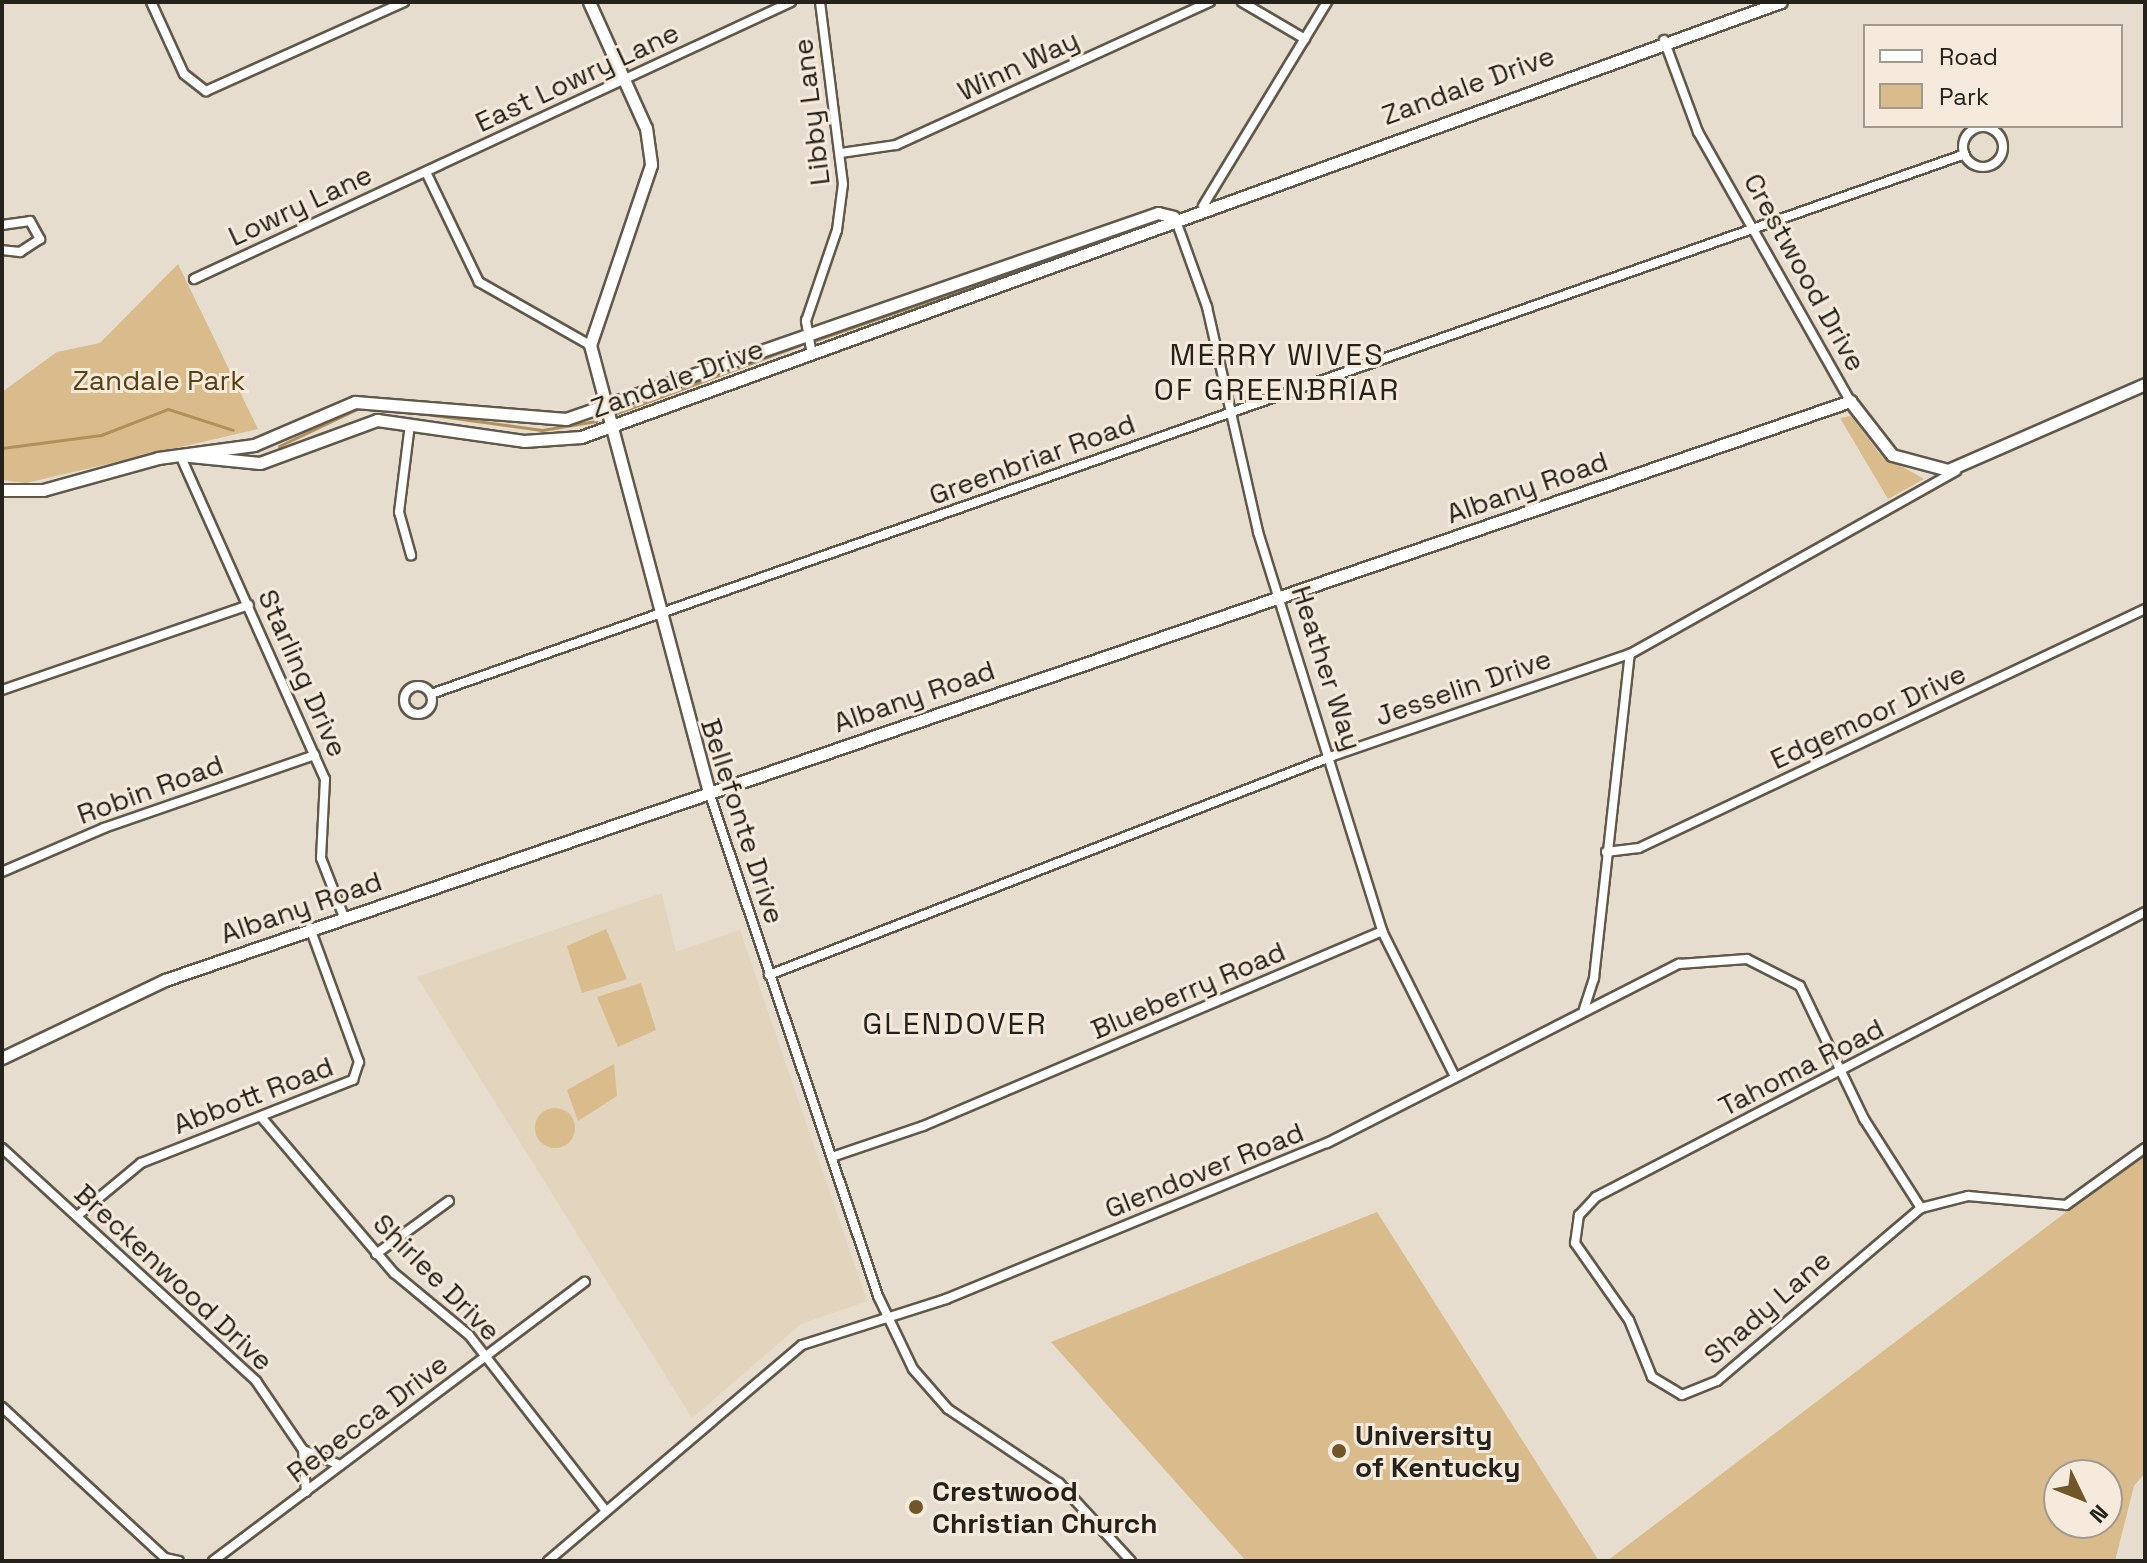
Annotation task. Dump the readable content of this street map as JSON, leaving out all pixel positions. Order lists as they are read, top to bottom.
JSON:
{
  "streets": {
    "street": [
      "Winn Way",
      "East Lowry Lane",
      "Zandale Drive",
      "Libby Lane",
      "Lowry Lane",
      "Crestwood Drive",
      "Greenbriar Road",
      "Albany Road",
      "Heather Way",
      "Starling Drive",
      "Jesselin Drive",
      "Edgemoor Drive",
      "Robin Road",
      "Bellefonte Drive",
      "Blueberry Road",
      "Tahoma Road",
      "Abbott Road",
      "Glendover Road",
      "Breckenwood Drive",
      "Shirlee Drive",
      "Shady Lane",
      "Rebecca Drive"
    ]
  },
  "crossings": [
    ["Winn Way", "Libby Lane"],
    ["East Lowry Lane", "Lowry Lane"],
    ["Zandale Drive", "Libby Lane"],
    ["Zandale Drive", "Crestwood Drive"],
    ["Zandale Drive", "Heather Way"],
    ["Zandale Drive", "Starling Drive"],
    ["Zandale Drive", "Bellefonte Drive"],
    ["Crestwood Drive", "Greenbriar Road"],
    ["Crestwood Drive", "Albany Road"],
    ["Crestwood Drive", "Jesselin Drive"],
    ["Greenbriar Road", "Heather Way"],
    ["Greenbriar Road", "Bellefonte Drive"],
    ["Albany Road", "Heather Way"],
    ["Albany Road", "Starling Drive"],
    ["Albany Road", "Bellefonte Drive"],
    ["Albany Road", "Abbott Road"],
    ["Heather Way", "Jesselin Drive"],
    ["Heather Way", "Blueberry Road"],
    ["Heather Way", "Glendover Road"],
    ["Starling Drive", "Robin Road"],
    ["Jesselin Drive", "Bellefonte Drive"],
    ["Bellefonte Drive", "Blueberry Road"],
    ["Bellefonte Drive", "Glendover Road"],
    ["Tahoma Road", "Glendover Road"],
    ["Tahoma Road", "Shady Lane"],
    ["Abbott Road", "Breckenwood Drive"],
    ["Abbott Road", "Shirlee Drive"],
    ["Glendover Road", "Shirlee Drive"],
    ["Glendover Road", "Shady Lane"],
    ["Shirlee Drive", "Rebecca Drive"]
  ],
  "districts": ["MERRY WIVES OF GREENBRIAR", "GLENDOVER"],
  "parks": ["Zandale Park"],
  "places": ["University of Kentucky", "Crestwood Christian Church"],
  "legend": ["Road", "Park"],
  "north": "bottom right"
}
